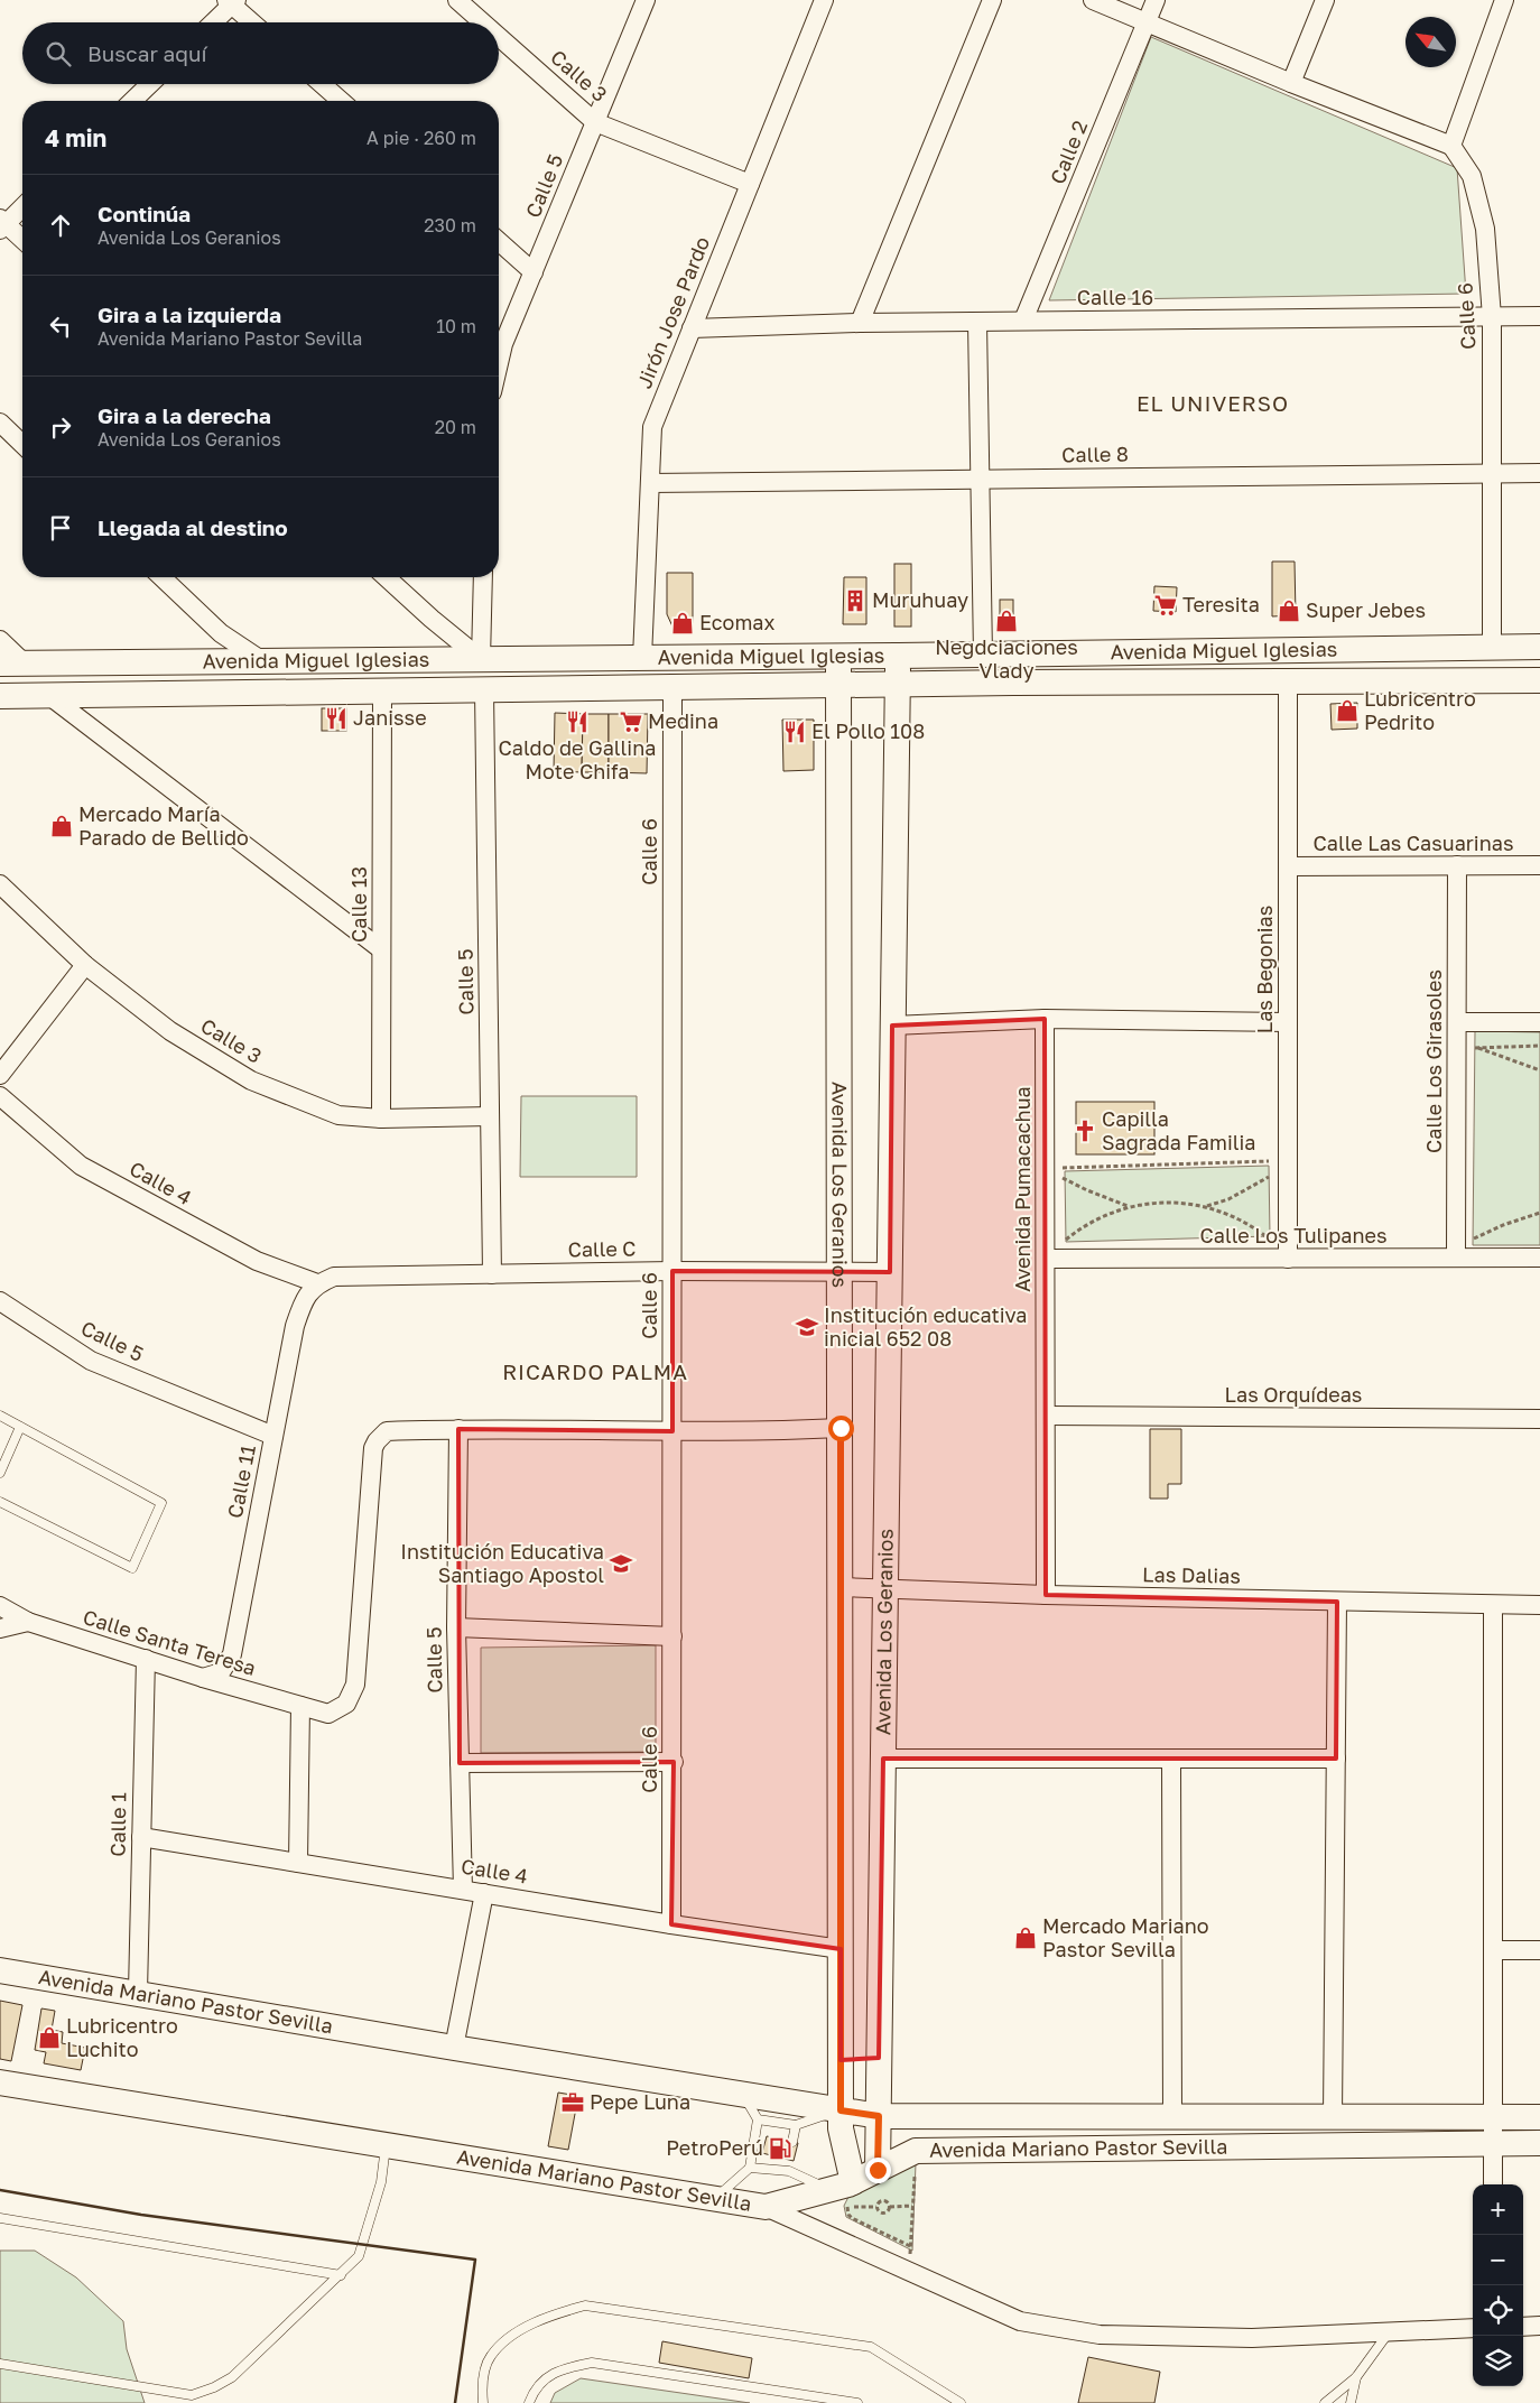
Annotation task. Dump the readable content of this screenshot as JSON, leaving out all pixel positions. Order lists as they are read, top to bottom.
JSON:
{
  "streets": {
    "main road": ["Avenida Miguel Iglesias", "Avenida Los Geranios", "Avenida Mariano Pastor Sevilla"],
    "street": [
      "Calle 3",
      "Calle 2",
      "Calle 5",
      "Calle 16",
      "Jirón Jose Pardo",
      "Calle 6",
      "Calle 8",
      "Calle Las Casuarinas",
      "Calle 13",
      "Las Begonias",
      "Calle Los Girasoles",
      "Calle 4",
      "Avenida Pumacachua",
      "Calle Los Tulipanes",
      "Calle C",
      "Las Orquídeas",
      "Calle 11",
      "Las Dalias",
      "Calle Santa Teresa",
      "Calle 1"
    ]
  },
  "crossings": [
    ["Calle 3", "Calle 5"],
    ["Calle 3", "Jirón Jose Pardo"],
    ["Calle 3", "Calle 13"],
    ["Calle 2", "Calle 16"],
    ["Calle 5", "Avenida Miguel Iglesias"],
    ["Calle 5", "Calle 4"],
    ["Calle 5", "Calle C"],
    ["Calle 5", "Calle 11"],
    ["Calle 5", "Calle Santa Teresa"],
    ["Calle 16", "Jirón Jose Pardo"],
    ["Calle 16", "Calle 6"],
    ["Jirón Jose Pardo", "Calle 8"],
    ["Jirón Jose Pardo", "Avenida Miguel Iglesias"],
    ["Calle 6", "Calle 8"],
    ["Calle 6", "Avenida Miguel Iglesias"],
    ["Calle 6", "Calle 4"],
    ["Calle 6", "Calle C"],
    ["Avenida Miguel Iglesias", "Calle 13"],
    ["Avenida Miguel Iglesias", "Las Begonias"],
    ["Avenida Miguel Iglesias", "Avenida Los Geranios"],
    ["Calle Las Casuarinas", "Las Begonias"],
    ["Calle Las Casuarinas", "Calle Los Girasoles"],
    ["Las Begonias", "Calle Los Tulipanes"],
    ["Calle Los Girasoles", "Calle Los Tulipanes"],
    ["Calle 4", "Avenida Los Geranios"],
    ["Calle 4", "Calle C"],
    ["Calle 4", "Calle 11"],
    ["Calle 4", "Calle 1"],
    ["Avenida Los Geranios", "Calle C"],
    ["Avenida Los Geranios", "Las Dalias"],
    ["Avenida Los Geranios", "Avenida Mariano Pastor Sevilla"],
    ["Avenida Pumacachua", "Calle Los Tulipanes"],
    ["Avenida Pumacachua", "Las Orquídeas"],
    ["Avenida Pumacachua", "Las Dalias"],
    ["Calle C", "Calle 11"],
    ["Calle 11", "Calle Santa Teresa"],
    ["Calle Santa Teresa", "Calle 1"],
    ["Calle 1", "Avenida Mariano Pastor Sevilla"]
  ],
  "districts": ["EL UNIVERSO", "RICARDO PALMA"],
  "places": {
    "building": ["Muruhuay"],
    "supermarket": ["Teresita", "Medina"],
    "shop": [
      "Super Jebes",
      "Negdciaciones Vlady",
      "Ecomax",
      "Lubricentro Pedrito",
      "Mercado María Parado de Bellido",
      "Mercado Mariano Pastor Sevilla",
      "Lubricentro Luchito"
    ],
    "restaurant": ["Janisse", "Caldo de Gallina Mote Chifa", "El Pollo 108"],
    "church": ["Capilla Sagrada Familia"],
    "school or university": ["Institución educativa inicial 652 08", "Institución Educativa Santiago Apostol"],
    "office": ["Pepe Luna"],
    "fuel station": ["PetroPerú"]
  },
  "north": "top left",
  "page": {
    "search": "Buscar aquí",
    "heading": ["4 min", "A pie · 260 m"],
    "list": [
      ["Continúa", "Avenida Los Geranios", "230 m"],
      ["Gira a la izquierda", "Avenida Mariano Pastor Sevilla", "10 m"],
      ["Gira a la derecha", "Avenida Los Geranios", "20 m"],
      "Llegada al destino"
    ],
    "map_buttons": ["+", "−"]
  }
}
